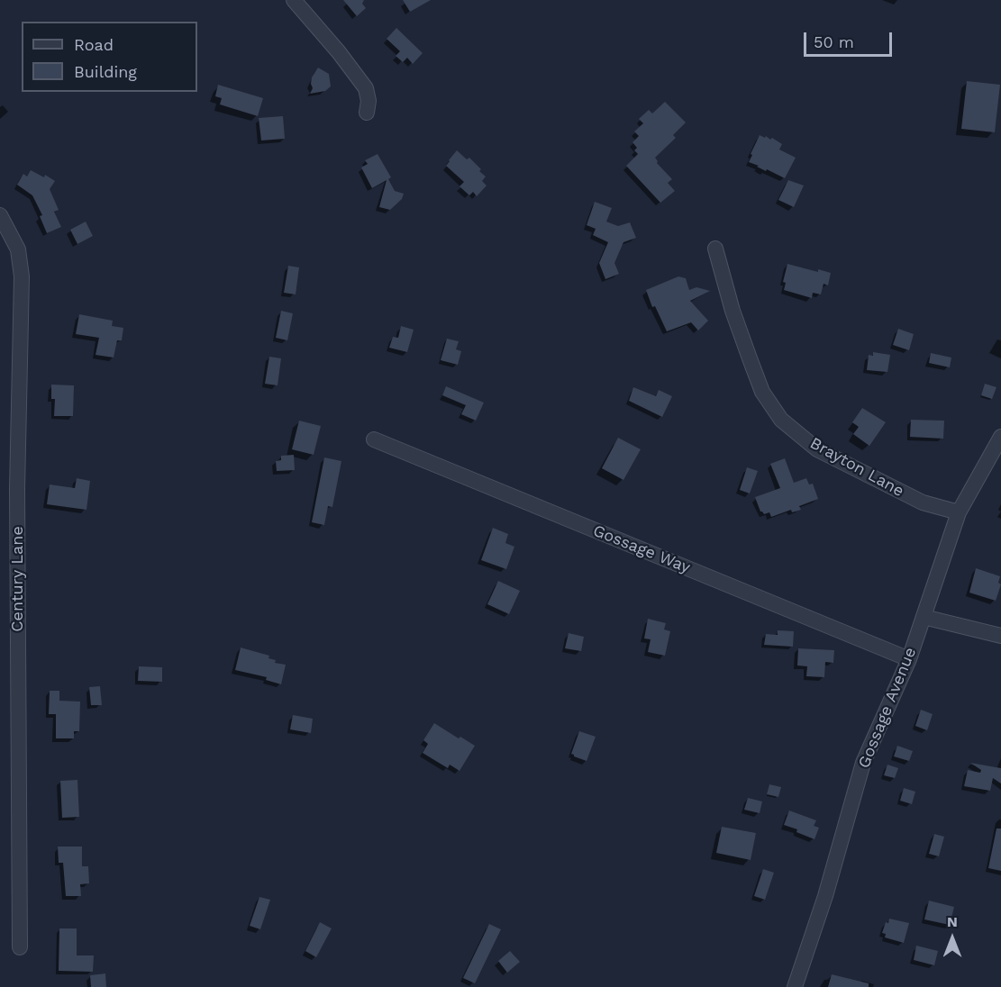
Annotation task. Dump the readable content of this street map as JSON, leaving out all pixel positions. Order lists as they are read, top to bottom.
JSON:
{
  "streets": {
    "street": [
      "Brayton Lane",
      "Gossage Way",
      "Century Lane",
      "Gossage Avenue"
    ]
  },
  "crossings": [
    ["Brayton Lane", "Gossage Avenue"],
    ["Gossage Way", "Gossage Avenue"]
  ],
  "legend": ["Road", "Building"],
  "scale_bar": "50 m",
  "north": "top"
}
